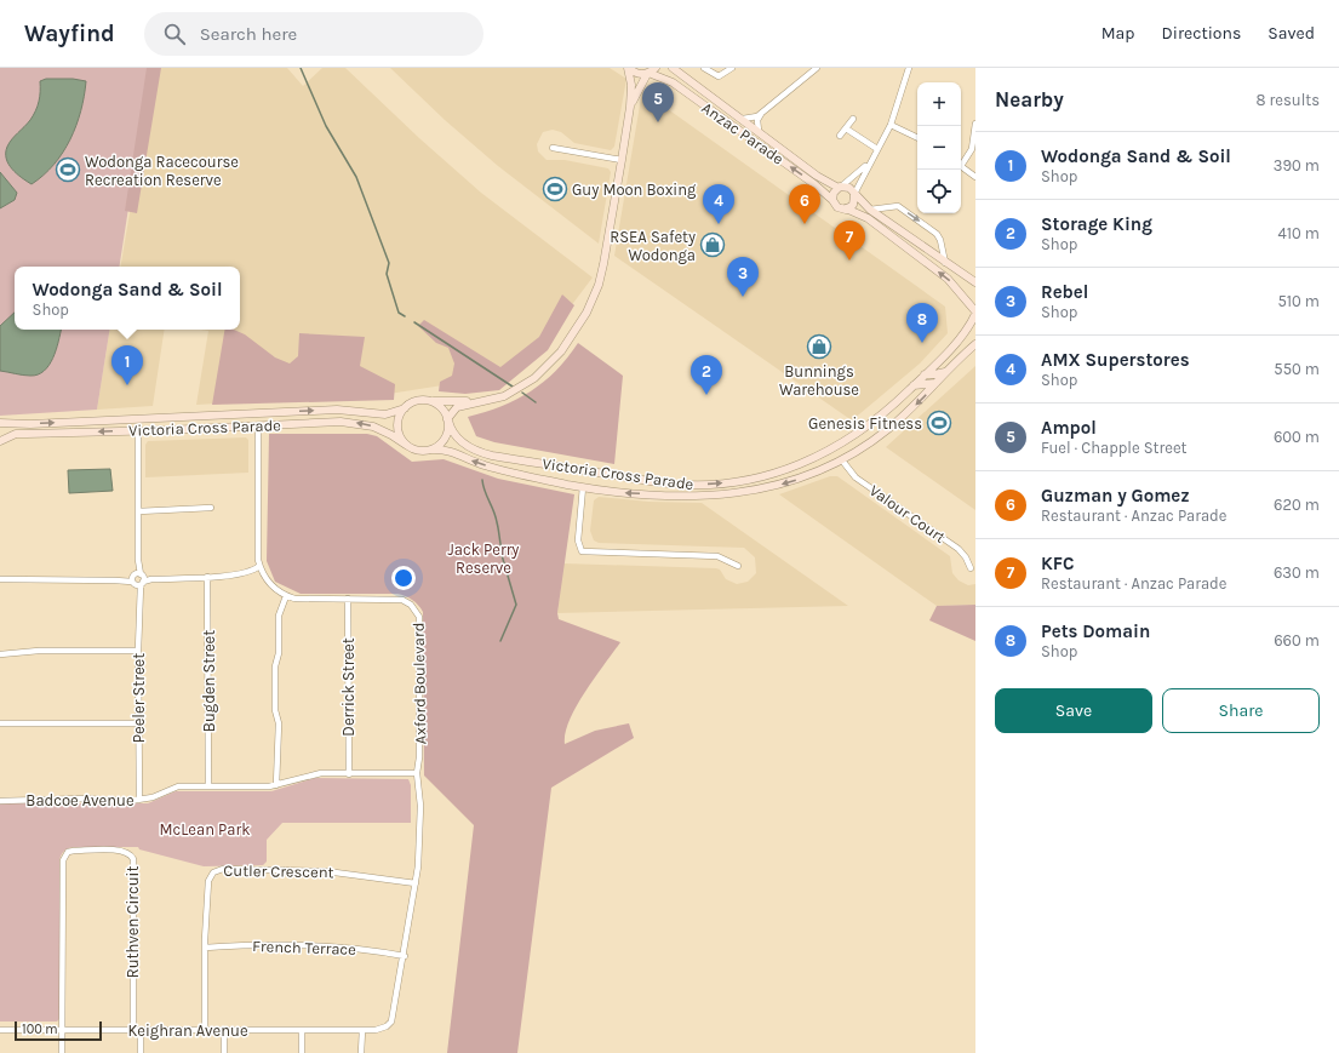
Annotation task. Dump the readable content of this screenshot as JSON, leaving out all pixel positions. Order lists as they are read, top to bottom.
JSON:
{
  "streets": {
    "main road": ["Anzac Parade", "Victoria Cross Parade"],
    "street": [
      "Valour Court",
      "Bugden Street",
      "Axford Boulevard",
      "Derrick Street",
      "Peeler Street",
      "Badcoe Avenue",
      "Cutler Crescent",
      "Ruthven Circuit",
      "French Terrace",
      "Keighran Avenue"
    ]
  },
  "crossings": [
    ["Victoria Cross Parade", "Valour Court"],
    ["Victoria Cross Parade", "Peeler Street"],
    ["Bugden Street", "Badcoe Avenue"],
    ["Axford Boulevard", "Derrick Street"],
    ["Axford Boulevard", "Badcoe Avenue"],
    ["Axford Boulevard", "Cutler Crescent"],
    ["Axford Boulevard", "French Terrace"],
    ["Axford Boulevard", "Keighran Avenue"],
    ["Derrick Street", "Badcoe Avenue"],
    ["Peeler Street", "Badcoe Avenue"],
    ["Cutler Crescent", "French Terrace"],
    ["Cutler Crescent", "Keighran Avenue"],
    ["Ruthven Circuit", "Keighran Avenue"]
  ],
  "parks": ["Jack Perry Reserve", "McLean Park"],
  "places": {
    "sports": ["Wodonga Racecourse Recreation Reserve", "Guy Moon Boxing", "Genesis Fitness"],
    "shop": ["RSEA Safety Wodonga", "Bunnings Warehouse"]
  },
  "scale_bar": "100 m",
  "page": {
    "header": "Wayfind",
    "search": "Search here",
    "nav": ["Map", "Directions", "Saved"],
    "heading": ["Nearby", "8 results"],
    "map_buttons": ["+", "−"],
    "pins": [
      "5",
      "4",
      "6",
      "7",
      "3",
      "8",
      "1",
      "2"
    ],
    "list": [
      {
        "mark": "1",
        "name": "Wodonga Sand & Soil",
        "note": "Shop",
        "value": "390 m"
      },
      {
        "mark": "2",
        "name": "Storage King",
        "note": "Shop",
        "value": "410 m"
      },
      {
        "mark": "3",
        "name": "Rebel",
        "note": "Shop",
        "value": "510 m"
      },
      {
        "mark": "4",
        "name": "AMX Superstores",
        "note": "Shop",
        "value": "550 m"
      },
      {
        "mark": "5",
        "name": "Ampol",
        "note": "Fuel · Chapple Street",
        "value": "600 m"
      },
      {
        "mark": "6",
        "name": "Guzman y Gomez",
        "note": "Restaurant · Anzac Parade",
        "value": "620 m"
      },
      {
        "mark": "7",
        "name": "KFC",
        "note": "Restaurant · Anzac Parade",
        "value": "630 m"
      },
      {
        "mark": "8",
        "name": "Pets Domain",
        "note": "Shop",
        "value": "660 m"
      }
    ],
    "popup": ["Wodonga Sand & Soil", "Shop"],
    "buttons": ["Save", "Share"],
    "scale": "100 m"
  }
}
